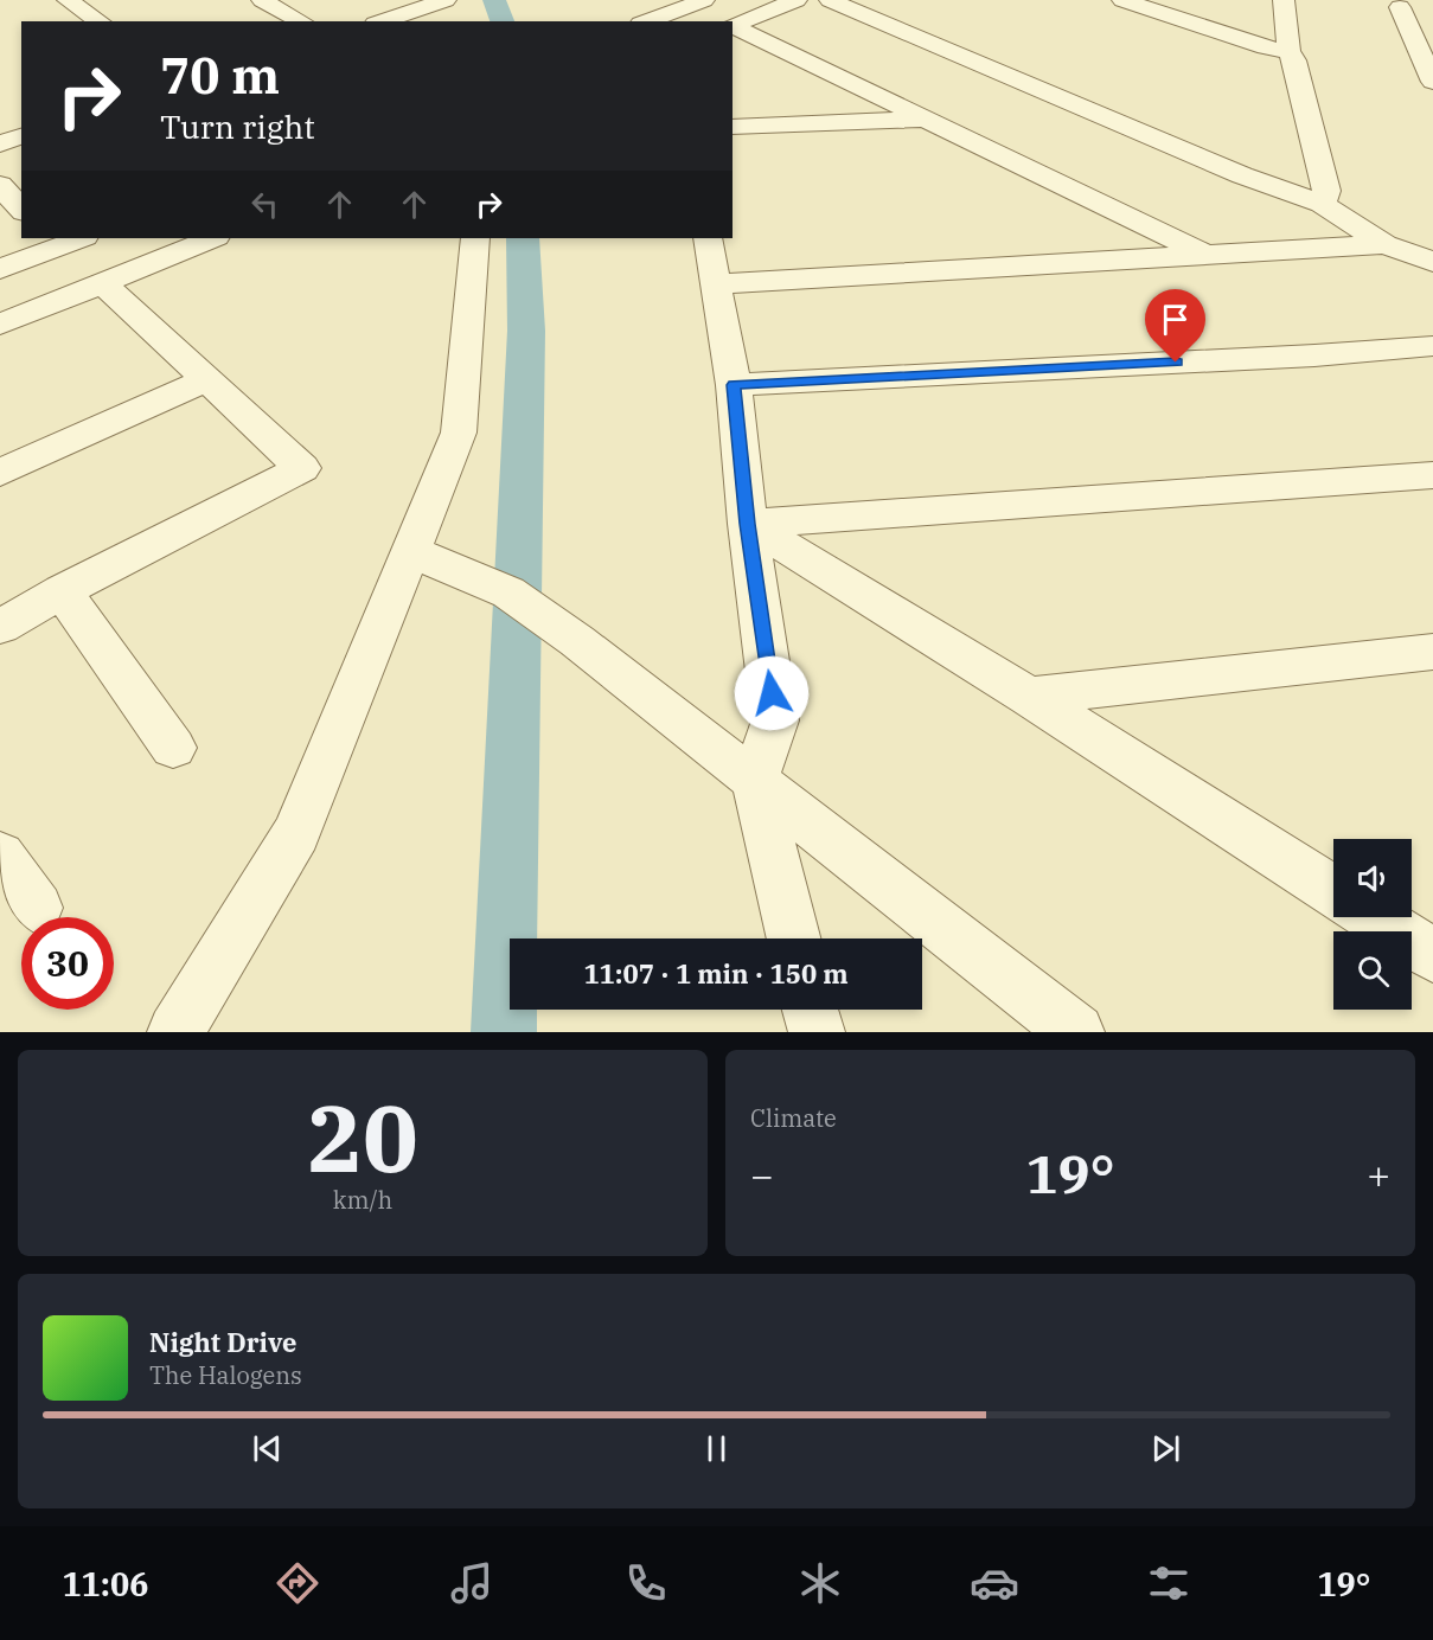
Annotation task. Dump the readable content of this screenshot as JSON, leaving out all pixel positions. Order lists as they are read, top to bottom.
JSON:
{
  "page": {
    "turn": ["70 m", "Turn right"],
    "limit": "30",
    "trip": "11:07 · 1 min · 150 m",
    "tile": [
      ["20", "km/h"],
      "Climate"
    ],
    "heat": ["−", "19°", "+"],
    "song": ["Night Drive", "The Halogens"],
    "tabs": ["11:06", "19°"]
  }
}
